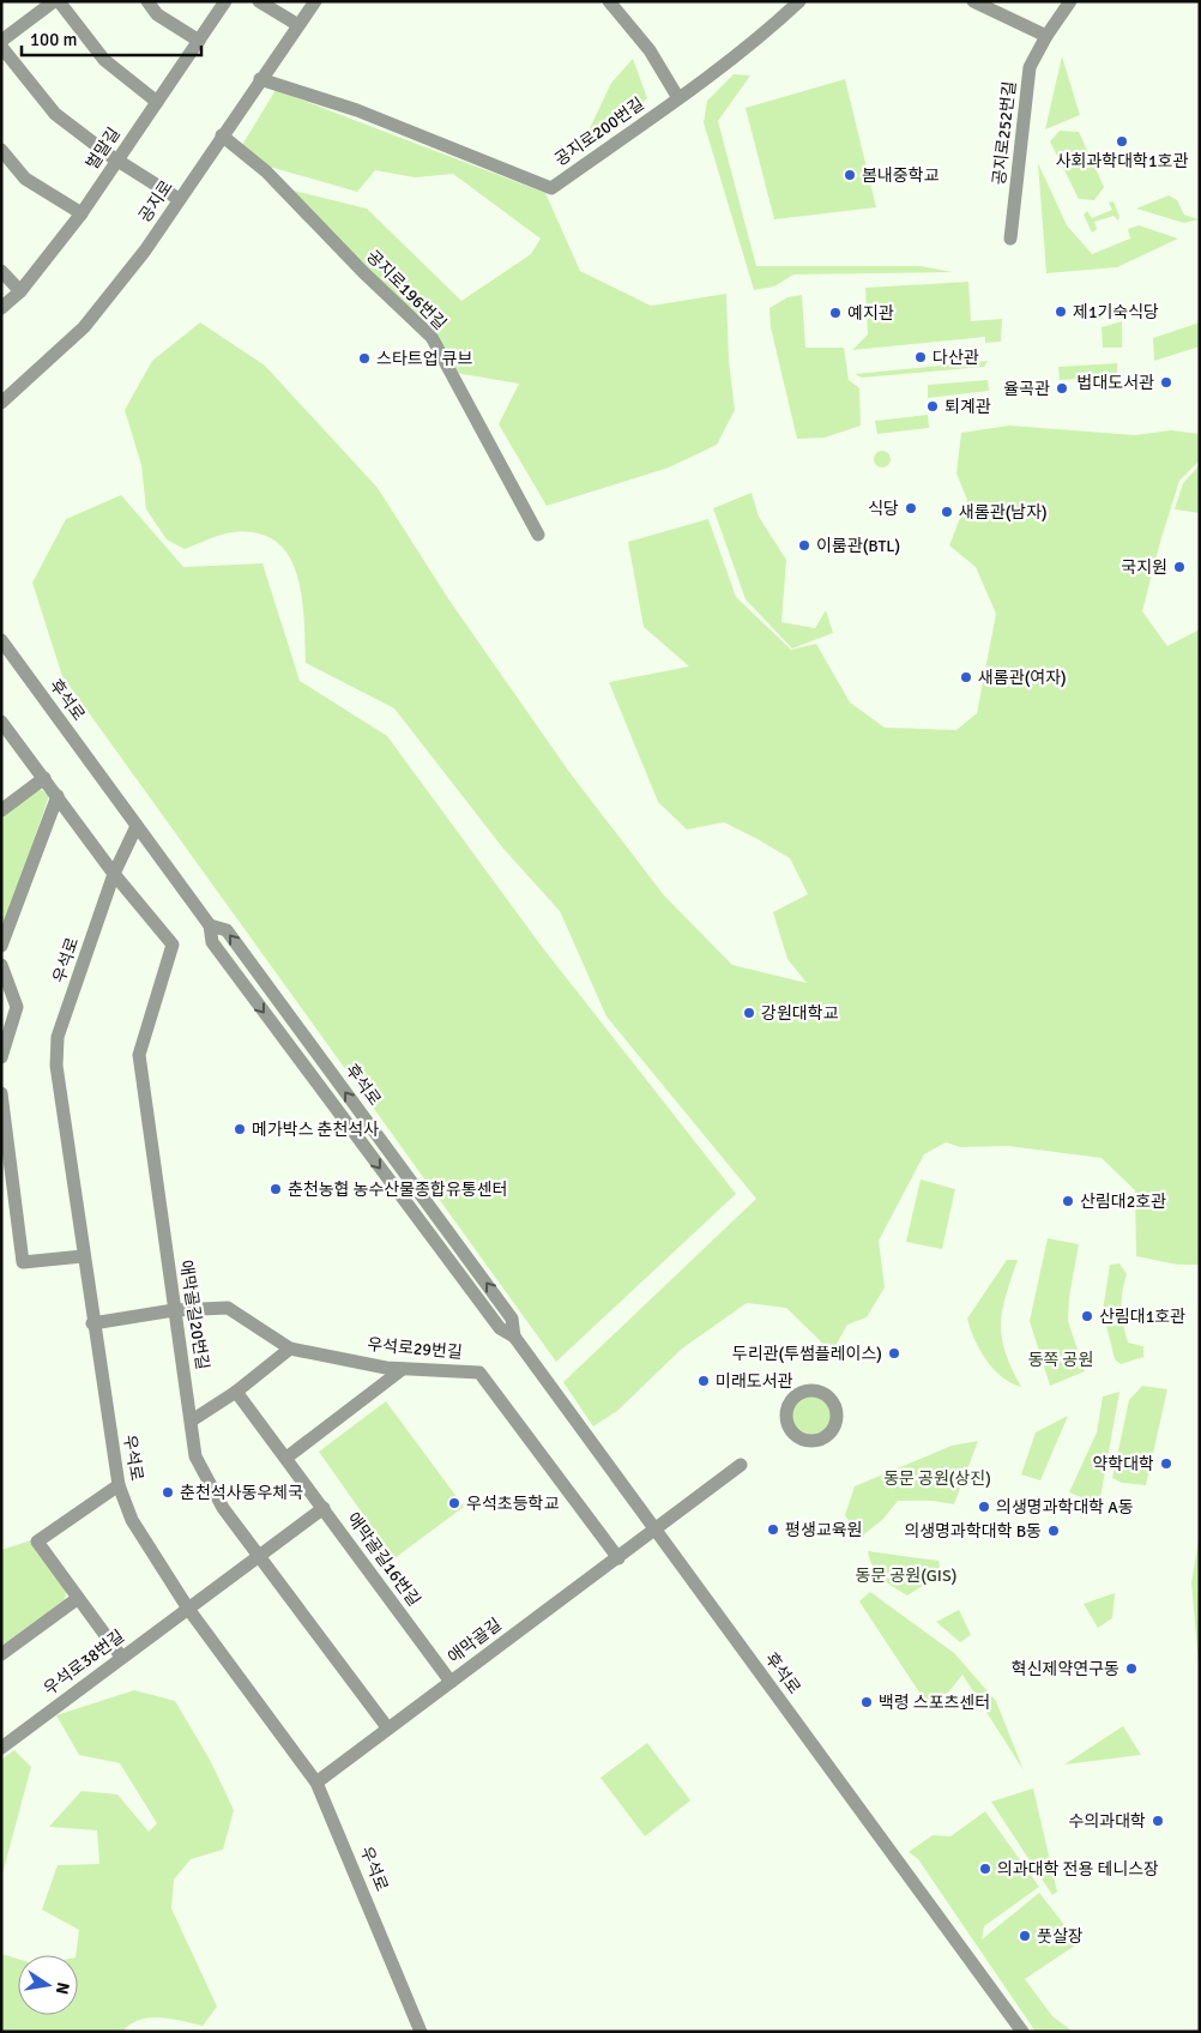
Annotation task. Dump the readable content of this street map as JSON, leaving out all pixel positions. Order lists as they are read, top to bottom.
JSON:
{
  "streets": {
    "street": [
      "공지로200번길",
      "공지로252번길",
      "벌말길",
      "공지로",
      "공지로196번길",
      "후석로",
      "우석로",
      "애막골길20번길",
      "우석로29번길",
      "애막골길16번길",
      "애막골길",
      "우석로38번길"
    ]
  },
  "crossings": [
    ["공지로200번길", "공지로"],
    ["공지로", "공지로196번길"],
    ["후석로", "우석로"],
    ["후석로", "애막골길"],
    ["우석로", "애막골길20번길"],
    ["우석로", "우석로29번길"],
    ["우석로", "애막골길"],
    ["우석로", "우석로38번길"],
    ["애막골길20번길", "우석로29번길"],
    ["애막골길20번길", "애막골길"],
    ["애막골길20번길", "우석로38번길"],
    ["우석로29번길", "애막골길"],
    ["애막골길16번길", "애막골길"],
    ["애막골길16번길", "우석로38번길"]
  ],
  "parks": ["동쪽 공원", "동문 공원(상진)", "동문 공원(GIS)"],
  "places": [
    "사회과학대학1호관",
    "봄내중학교",
    "제1기숙식당",
    "예지관",
    "다산관",
    "스타트업 큐브",
    "법대도서관",
    "율곡관",
    "퇴계관",
    "식당",
    "새롬관(남자)",
    "이룸관(BTL)",
    "국지원",
    "새롬관(여자)",
    "강원대학교",
    "메가박스 춘천석사",
    "춘천농협 농수산물종합유통센터",
    "산림대2호관",
    "산림대1호관",
    "두리관(투썸플레이스)",
    "미래도서관",
    "약학대학",
    "춘천석사동우체국",
    "우석초등학교",
    "의생명과학대학 A동",
    "평생교육원",
    "의생명과학대학 B동",
    "혁신제약연구동",
    "백령 스포츠센터",
    "수의과대학",
    "의과대학 전용 테니스장",
    "풋살장"
  ],
  "scale_bar": "100 m",
  "north": "right"
}
